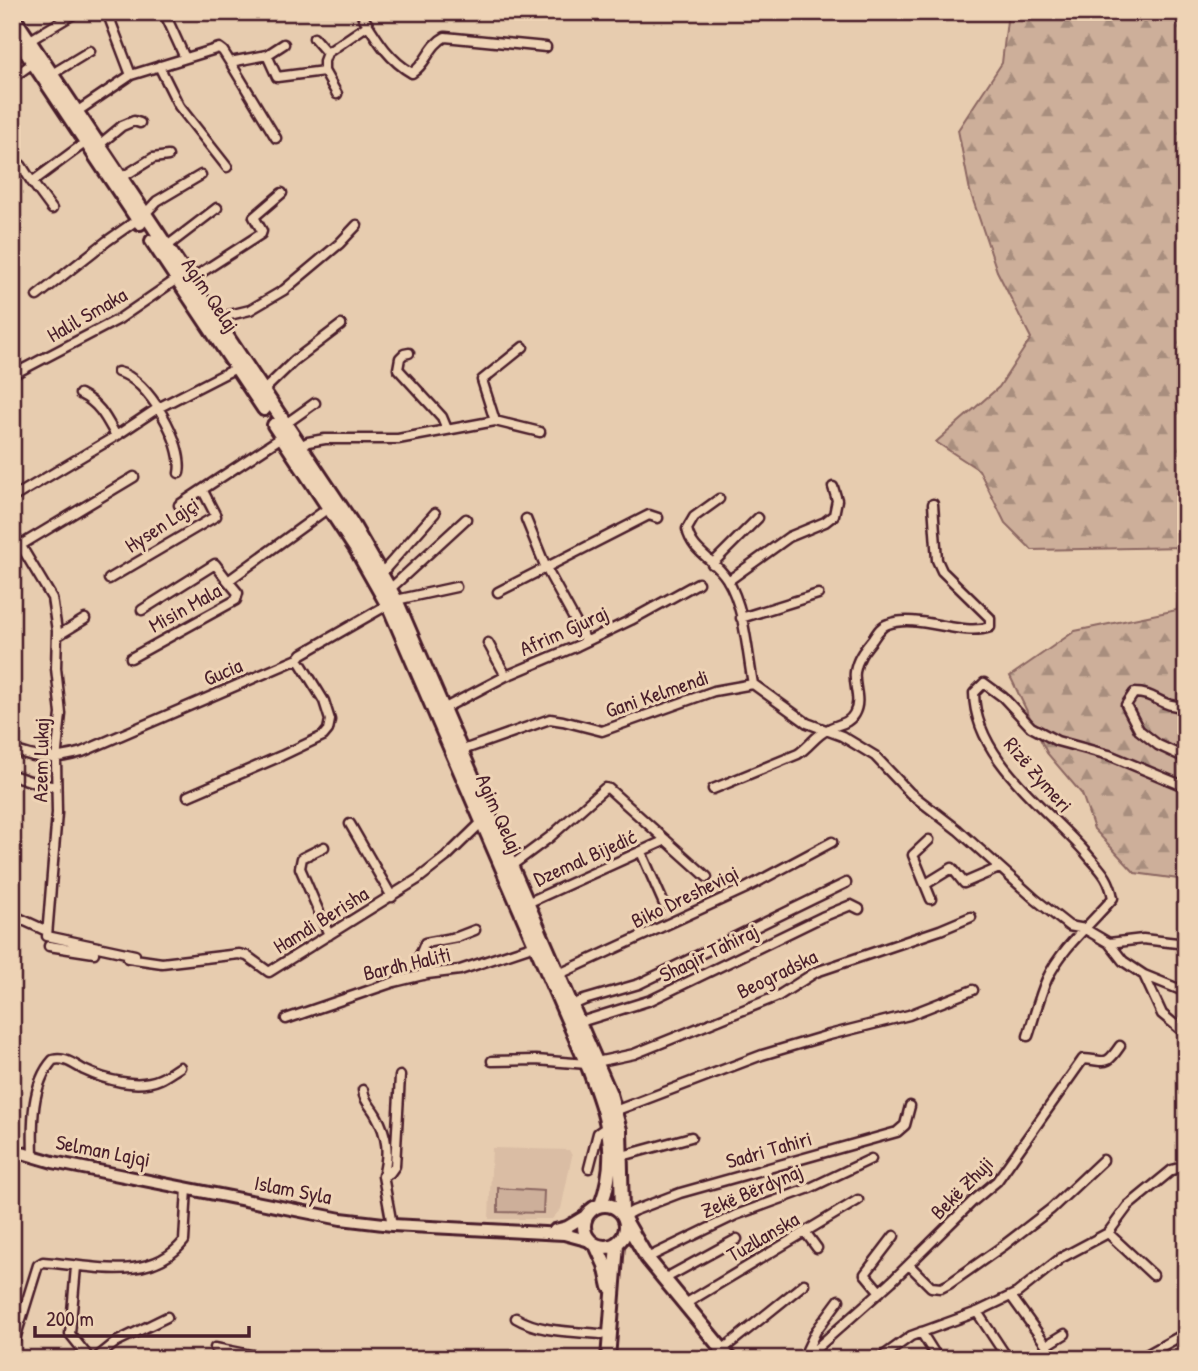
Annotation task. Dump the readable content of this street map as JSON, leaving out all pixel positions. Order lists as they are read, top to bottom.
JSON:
{
  "streets": {
    "main road": ["Agim Qelaj"],
    "street": [
      "Halil Smaka",
      "Hysen Lajçi",
      "Misin Mala",
      "Afrim Gjuraj",
      "Gucia",
      "Gani Kelmendi",
      "Azem Lukaj",
      "Rizë Zymeri",
      "Dzemal Bijedić",
      "Biko Dresheviqi",
      "Hamdi Berisha",
      "Shaqir Tahiraj",
      "Bardh Haliti",
      "Beogradska",
      "Sadri Tahiri",
      "Selman Lajqi",
      "Bekë Zhuji",
      "Islam Syla",
      "Zekë Bërdynaj",
      "Tuzllanska"
    ]
  },
  "crossings": [
    ["Agim Qelaj", "Halil Smaka"],
    ["Agim Qelaj", "Hysen Lajçi"],
    ["Agim Qelaj", "Misin Mala"],
    ["Agim Qelaj", "Afrim Gjuraj"],
    ["Agim Qelaj", "Gucia"],
    ["Agim Qelaj", "Gani Kelmendi"],
    ["Agim Qelaj", "Dzemal Bijedić"],
    ["Agim Qelaj", "Biko Dresheviqi"],
    ["Agim Qelaj", "Hamdi Berisha"],
    ["Agim Qelaj", "Shaqir Tahiraj"],
    ["Agim Qelaj", "Bardh Haliti"],
    ["Agim Qelaj", "Beogradska"],
    ["Agim Qelaj", "Sadri Tahiri"],
    ["Agim Qelaj", "Islam Syla"],
    ["Gucia", "Azem Lukaj"],
    ["Sadri Tahiri", "Islam Syla"],
    ["Selman Lajqi", "Islam Syla"]
  ],
  "scale_bar": "200 m"
}
